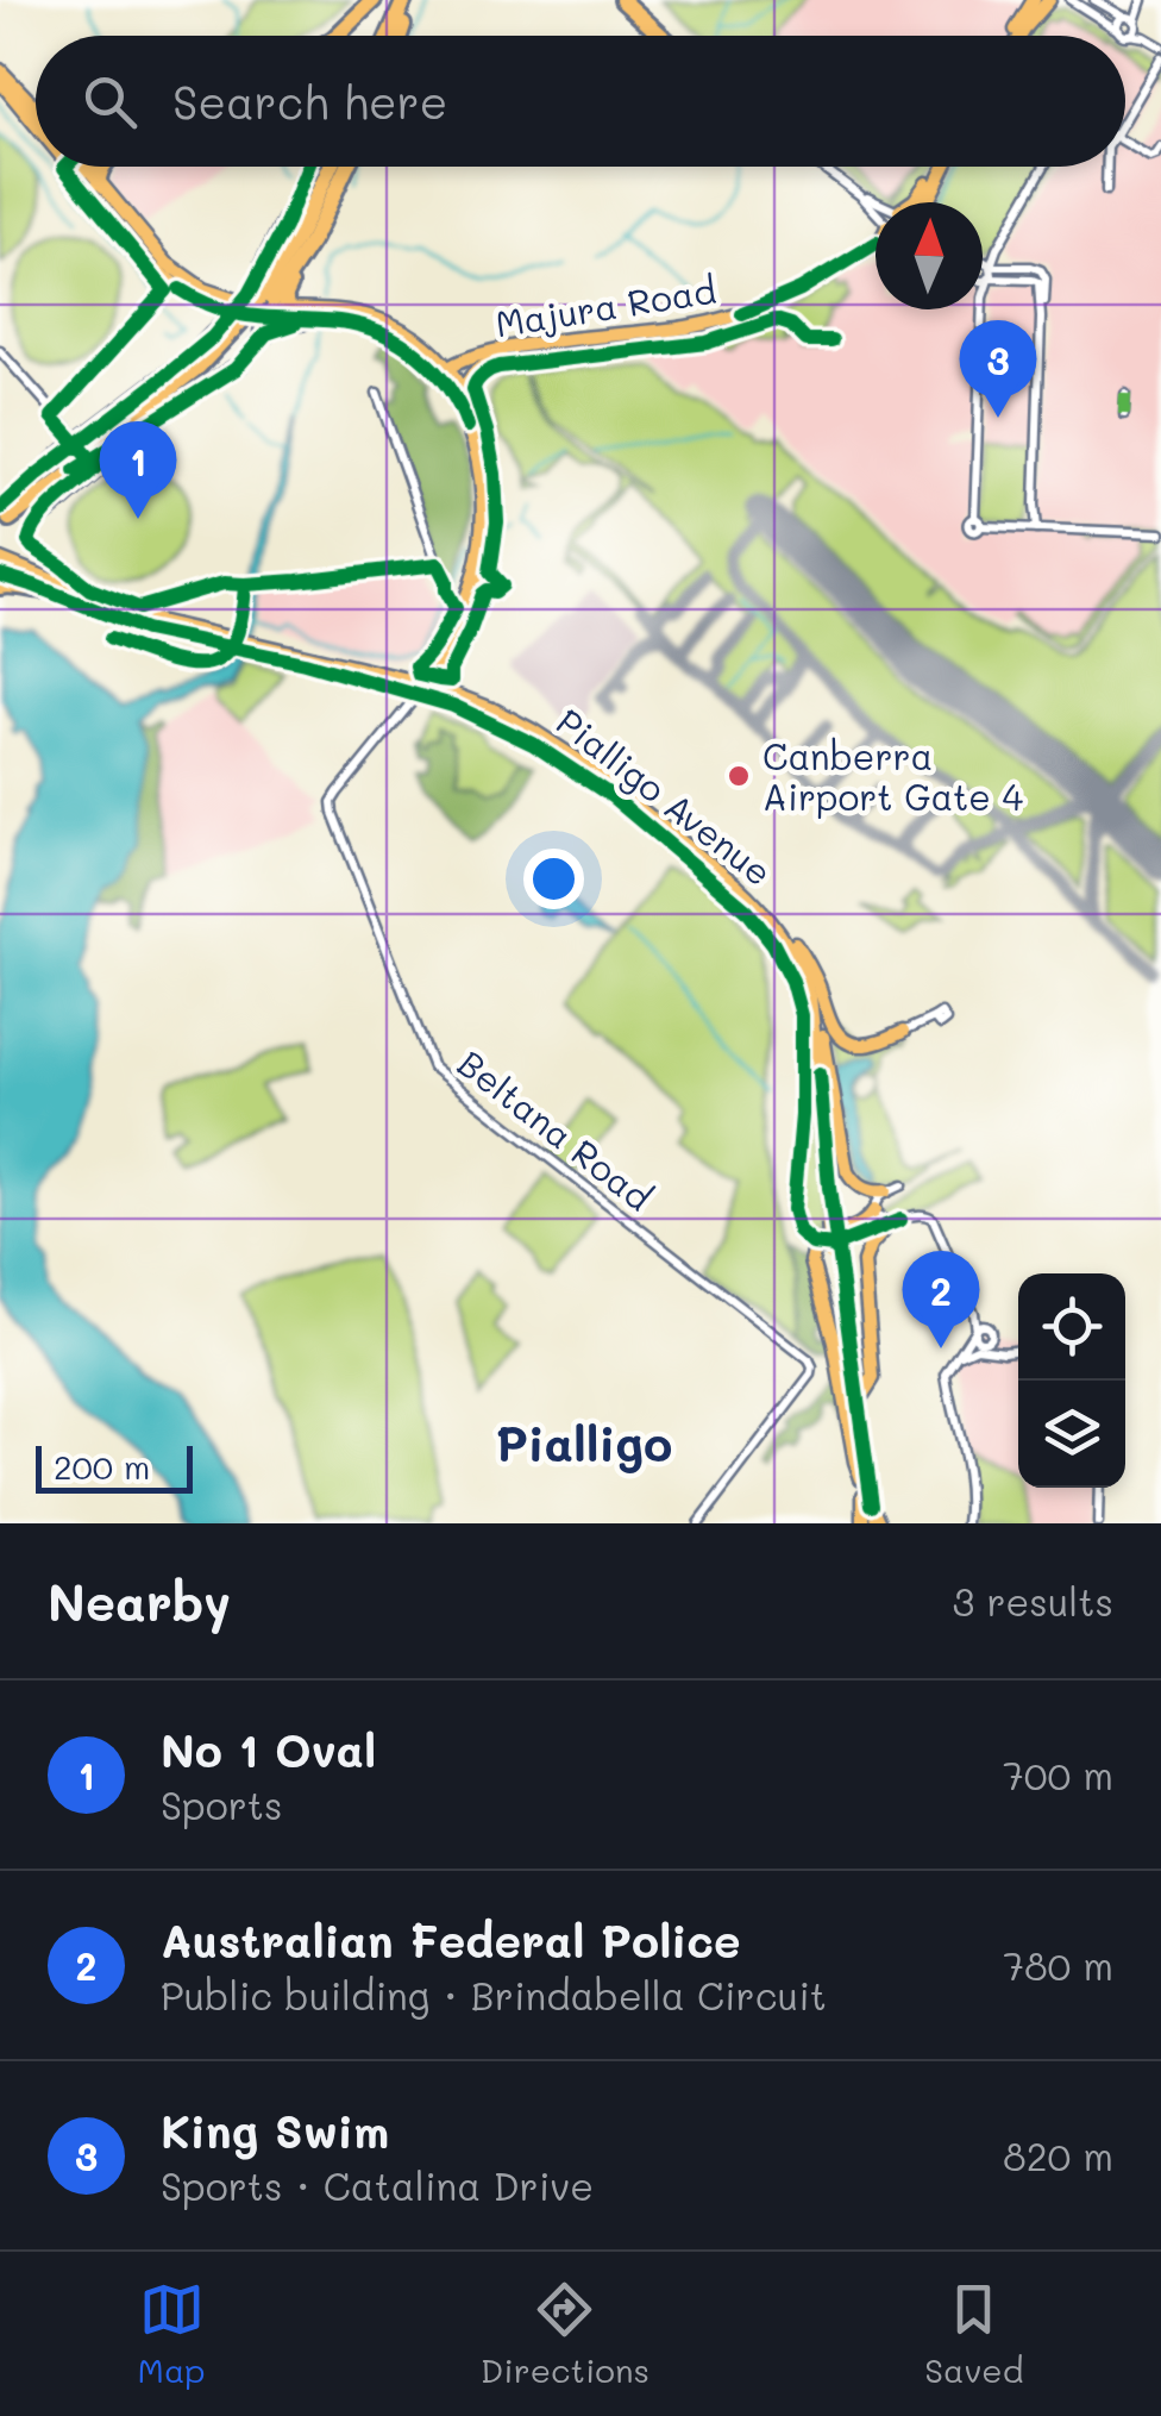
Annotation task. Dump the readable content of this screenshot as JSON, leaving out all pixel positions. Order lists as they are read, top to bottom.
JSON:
{
  "streets": {
    "main road": ["Majura Road", "Pialligo Avenue"],
    "street": ["Beltana Road"]
  },
  "crossings": [
    ["Pialligo Avenue", "Beltana Road"]
  ],
  "districts": ["Pialligo"],
  "places": ["Canberra Airport Gate 4"],
  "scale_bar": "200 m",
  "north": "top",
  "page": {
    "search": "Search here",
    "pins": ["3", "1", "2"],
    "scale": "200 m",
    "heading": ["Nearby", "3 results"],
    "list": [
      {
        "mark": "1",
        "name": "No 1 Oval",
        "note": "Sports",
        "value": "700 m"
      },
      {
        "mark": "2",
        "name": "Australian Federal Police",
        "note": "Public building · Brindabella Circuit",
        "value": "780 m"
      },
      {
        "mark": "3",
        "name": "King Swim",
        "note": "Sports · Catalina Drive",
        "value": "820 m"
      }
    ],
    "nav": ["Map", "Directions", "Saved"]
  }
}
